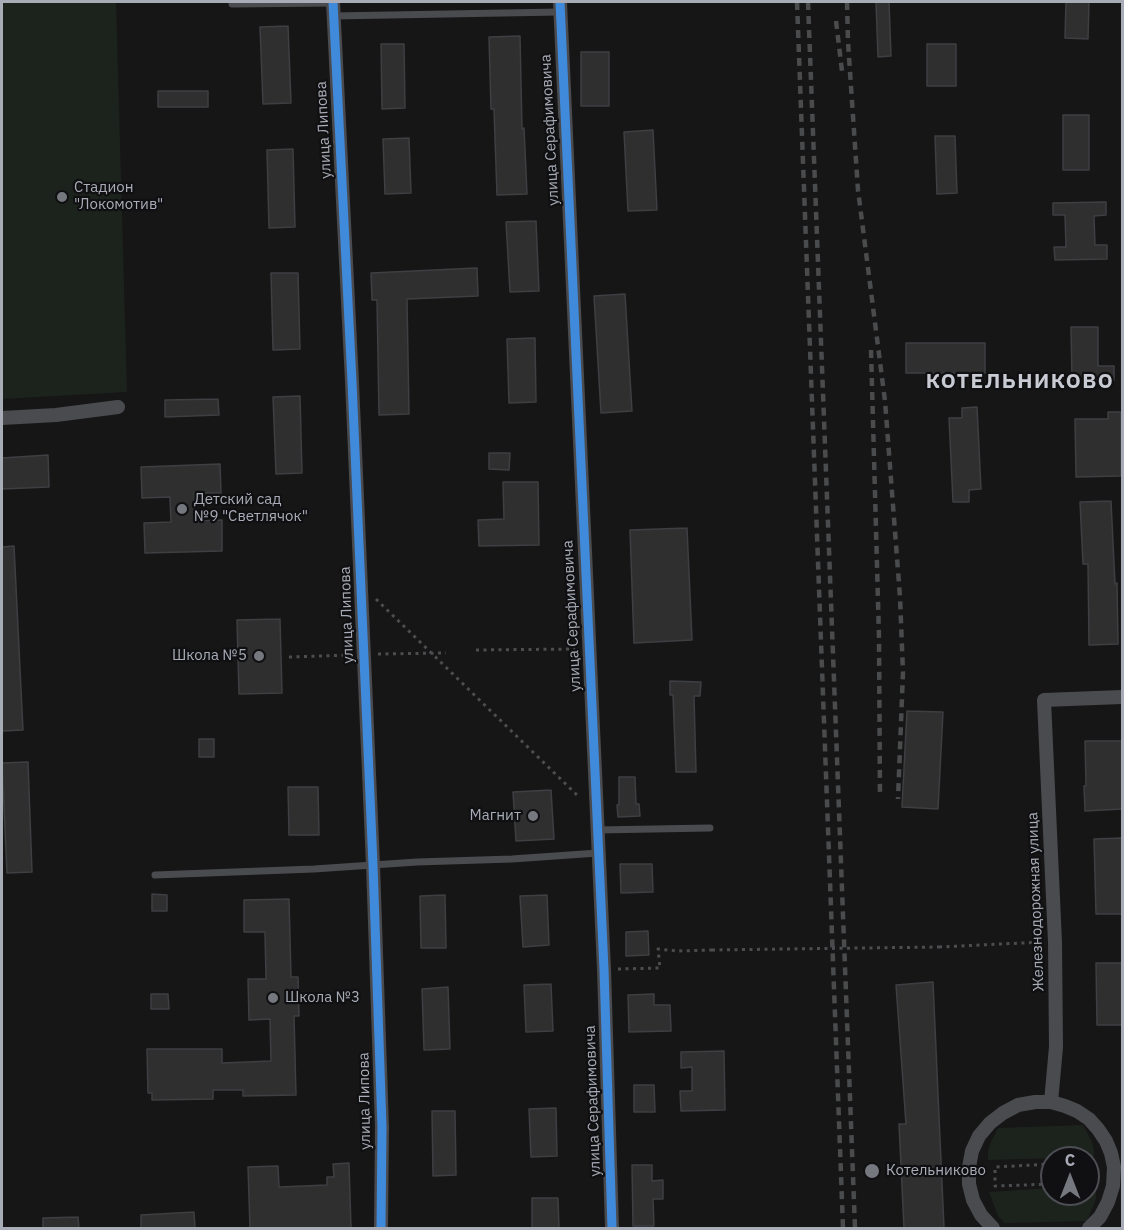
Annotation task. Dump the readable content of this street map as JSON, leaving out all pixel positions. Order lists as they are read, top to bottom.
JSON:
{
  "streets": {
    "street": ["улица Липова", "улица Серафимовича", "Железнодорожная улица"]
  },
  "districts": ["КОТЕЛЬНИКОВО"],
  "places": [
    "Стадион \"Локомотив\"",
    "Детский сад №9 \"Светлячок\"",
    "Школа №5",
    "Магнит",
    "Школа №3",
    "Котельниково"
  ],
  "north": "top"
}
